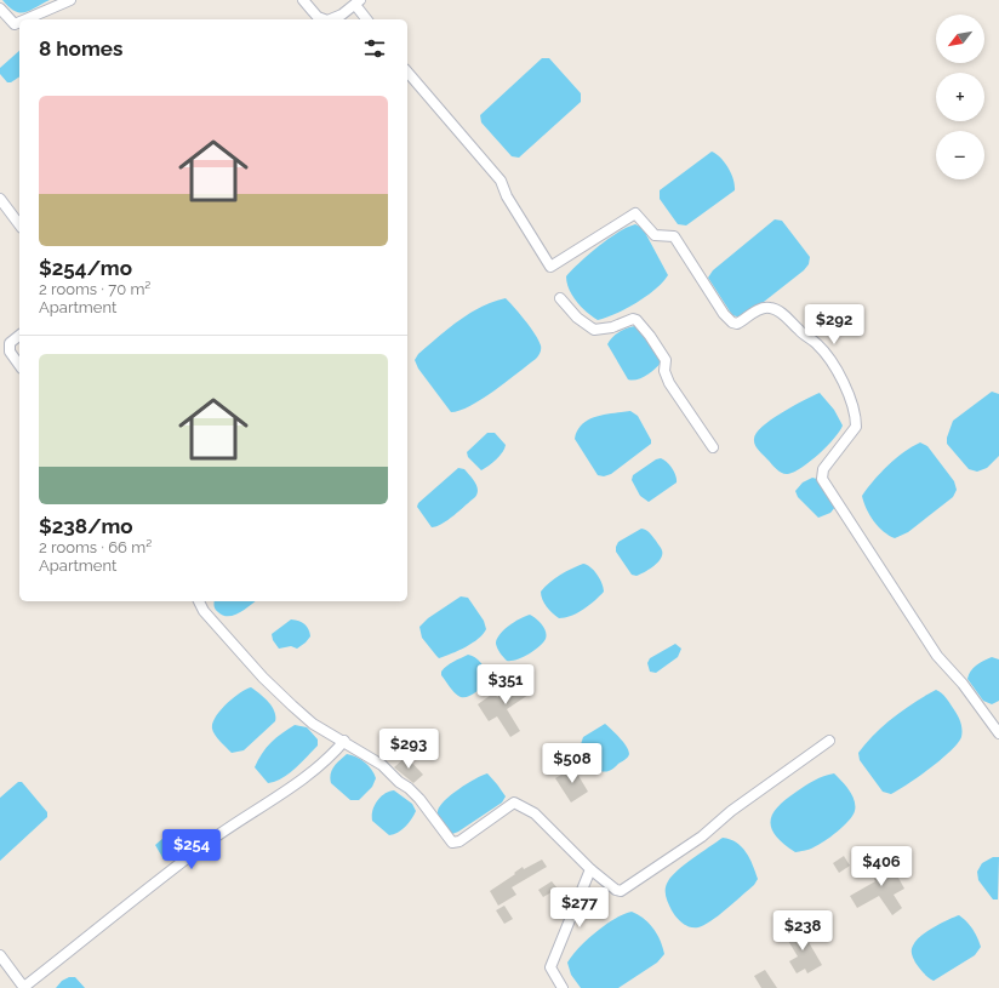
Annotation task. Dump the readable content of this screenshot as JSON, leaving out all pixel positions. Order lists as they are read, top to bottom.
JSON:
{
  "north": "bottom left",
  "page": {
    "map_buttons": ["+", "−"],
    "heading": "8 homes",
    "list": [
      {
        "name": "$254/mo",
        "note": "2 rooms · 70 m² · Apartment"
      },
      {
        "name": "$238/mo",
        "note": "2 rooms · 66 m² · Apartment"
      }
    ],
    "price": [
      "$292",
      "$351",
      "$293",
      "$508",
      "$254",
      "$406",
      "$277",
      "$238"
    ]
  }
}
